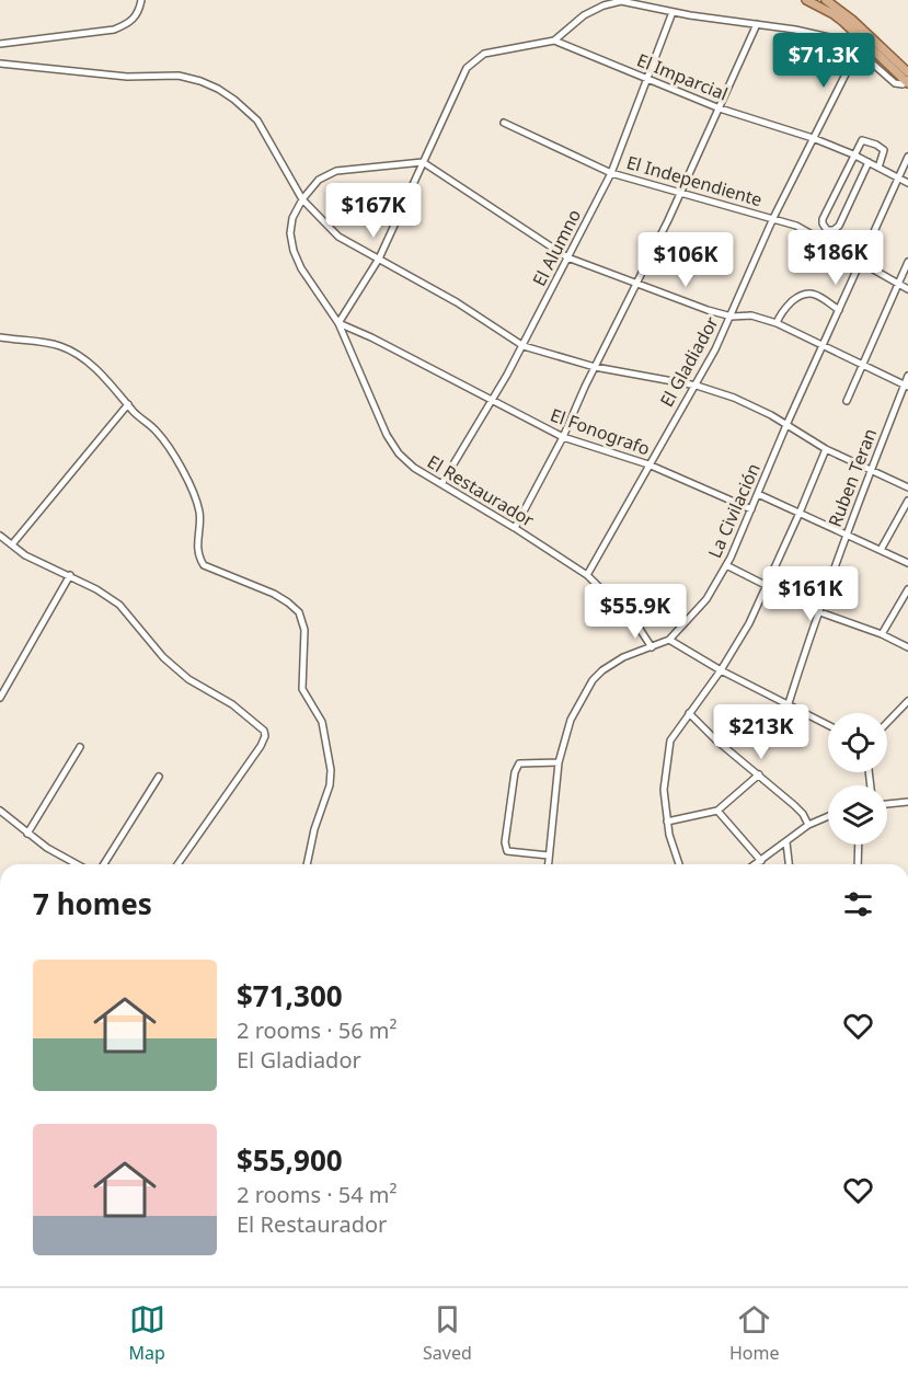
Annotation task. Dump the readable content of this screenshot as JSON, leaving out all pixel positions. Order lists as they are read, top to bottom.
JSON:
{
  "streets": {
    "street": [
      "El Imparcial",
      "El Independiente",
      "El Alumno",
      "El Gladiador",
      "El Fonografo",
      "Ruben Teran",
      "El Restaurador",
      "La Civilación"
    ]
  },
  "crossings": [
    ["El Imparcial", "El Alumno"],
    ["El Imparcial", "El Gladiador"],
    ["El Imparcial", "La Civilación"],
    ["El Independiente", "El Alumno"],
    ["El Independiente", "El Gladiador"],
    ["El Independiente", "La Civilación"],
    ["El Alumno", "El Fonografo"],
    ["El Alumno", "El Restaurador"],
    ["El Gladiador", "El Fonografo"],
    ["El Gladiador", "El Restaurador"],
    ["El Fonografo", "El Restaurador"],
    ["El Fonografo", "La Civilación"],
    ["El Restaurador", "La Civilación"]
  ],
  "page": {
    "price": [
      "$71.3K",
      "$167K",
      "$186K",
      "$106K",
      "$161K",
      "$55.9K",
      "$213K"
    ],
    "heading": "7 homes",
    "list": [
      {
        "name": "$71,300",
        "note": "2 rooms · 56 m² · El Gladiador"
      },
      {
        "name": "$55,900",
        "note": "2 rooms · 54 m² · El Restaurador"
      }
    ],
    "tabs": ["Map", "Saved", "Home"]
  }
}
